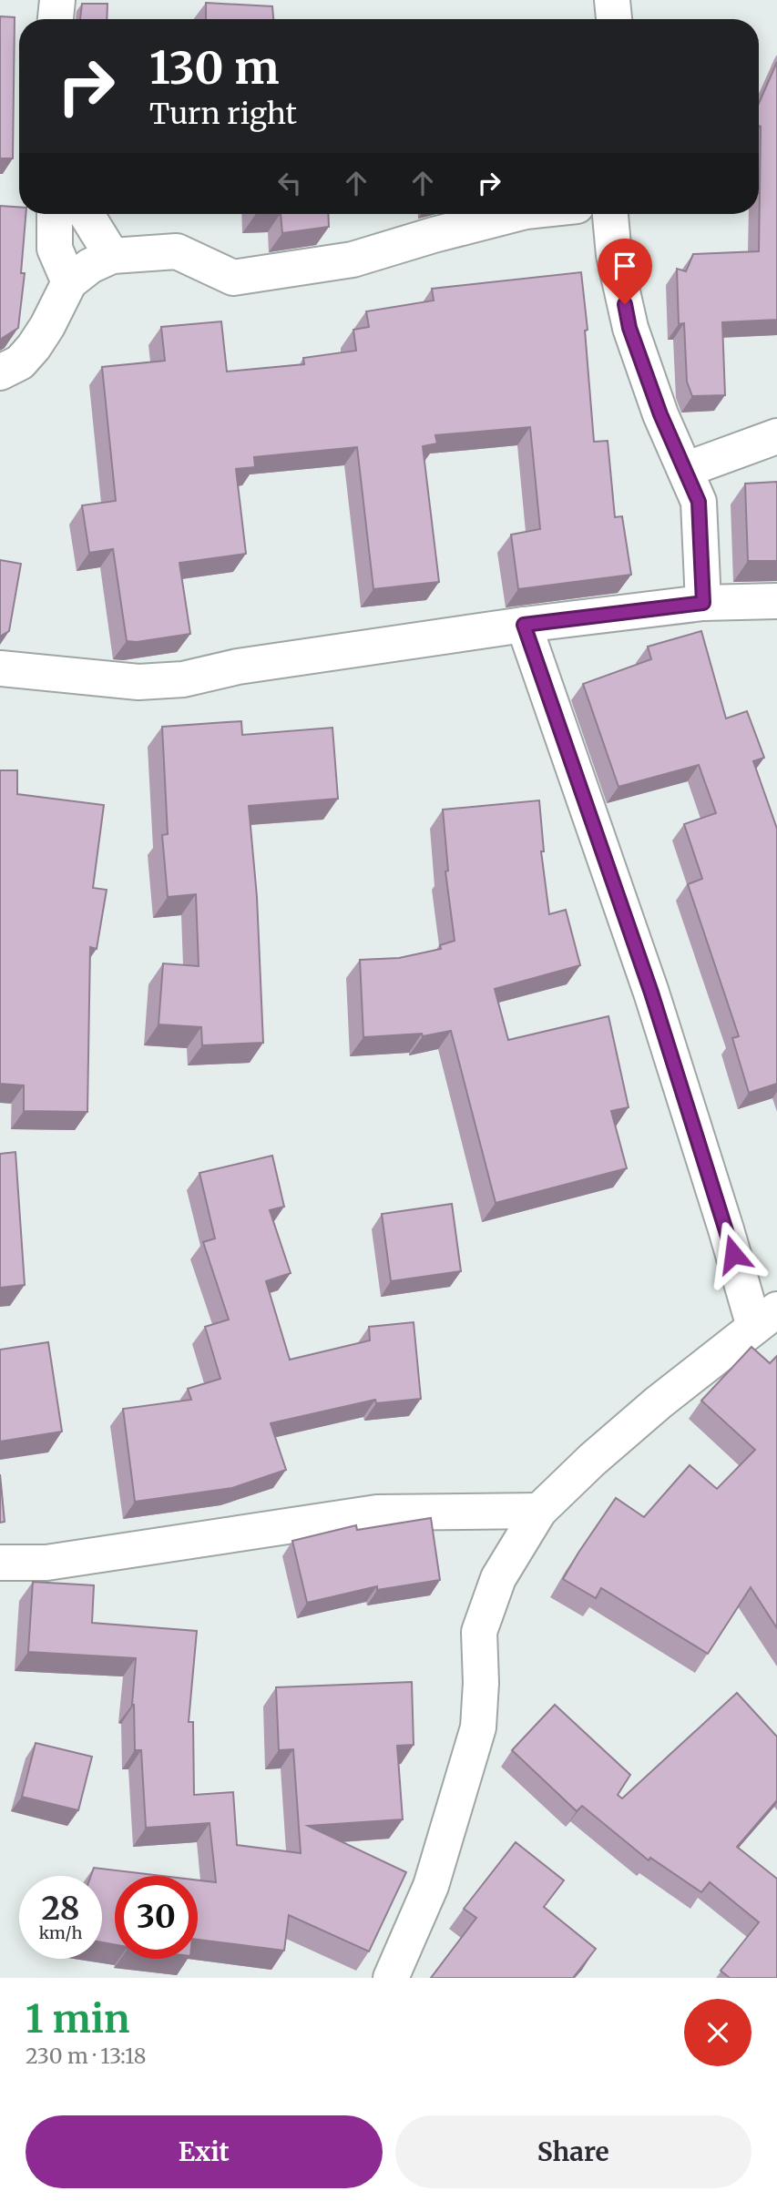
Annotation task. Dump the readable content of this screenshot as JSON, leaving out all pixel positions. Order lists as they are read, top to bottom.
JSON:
{
  "page": {
    "turn": ["130 m", "Turn right"],
    "speed": "28 km/h",
    "limit": "30",
    "heading": ["1 min", "230 m · 13:18"],
    "buttons": ["Exit", "Share"]
  }
}
